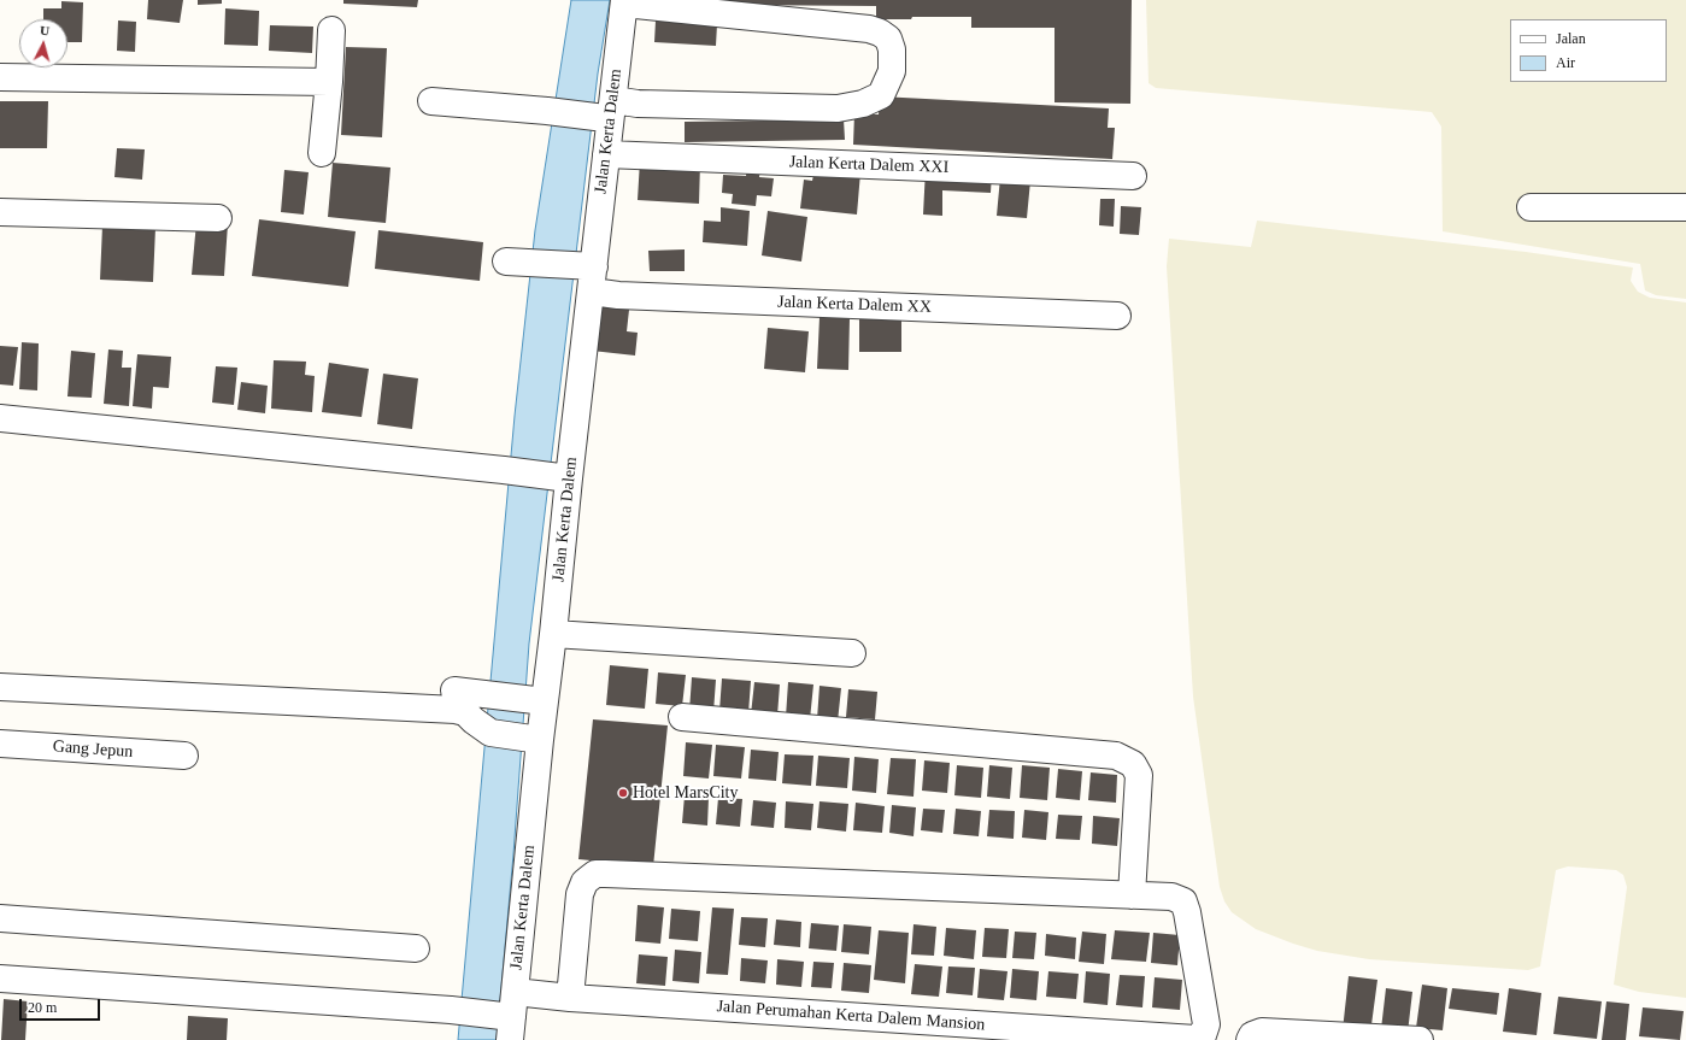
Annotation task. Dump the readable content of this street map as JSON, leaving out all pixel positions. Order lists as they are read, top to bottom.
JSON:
{
  "streets": {
    "street": [
      "Jalan Kerta Dalem",
      "Jalan Kerta Dalem XXI",
      "Jalan Kerta Dalem XX",
      "Gang Jepun",
      "Jalan Perumahan Kerta Dalem Mansion"
    ]
  },
  "crossings": [
    ["Jalan Kerta Dalem", "Jalan Kerta Dalem XXI"],
    ["Jalan Kerta Dalem", "Jalan Kerta Dalem XX"],
    ["Jalan Kerta Dalem", "Jalan Perumahan Kerta Dalem Mansion"]
  ],
  "places": ["Hotel MarsCity"],
  "legend": ["Jalan", "Air"],
  "scale_bar": "20 m",
  "north": "top"
}
